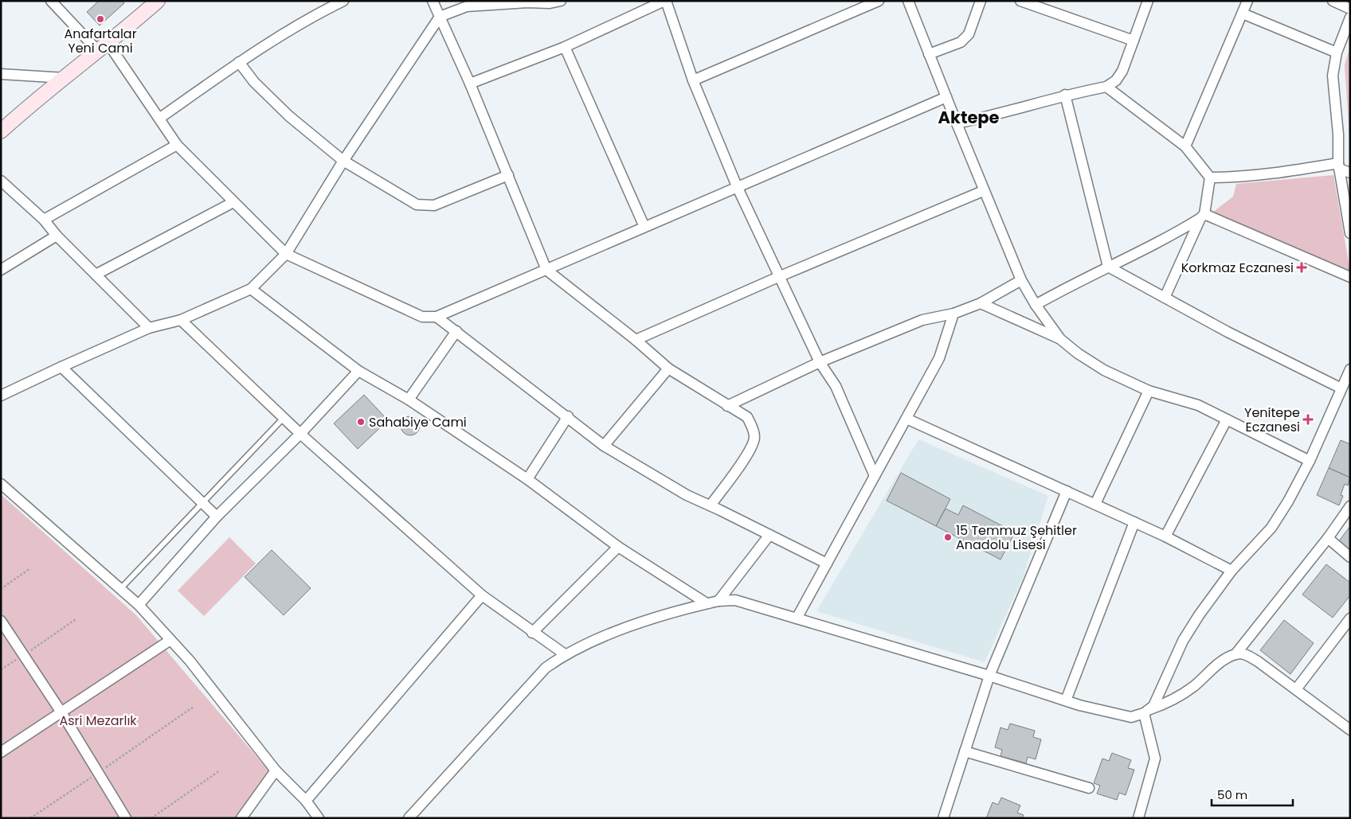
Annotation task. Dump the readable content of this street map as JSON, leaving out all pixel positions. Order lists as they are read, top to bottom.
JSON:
{
  "districts": ["Aktepe"],
  "parks": ["Asri Mezarlık"],
  "places": {
    "other": ["Anafartalar Yeni Cami", "Sahabiye Cami", "15 Temmuz Şehitler Anadolu Lisesi"],
    "health": ["Korkmaz Eczanesi", "Yenitepe Eczanesi"]
  },
  "scale_bar": "50 m"
}
